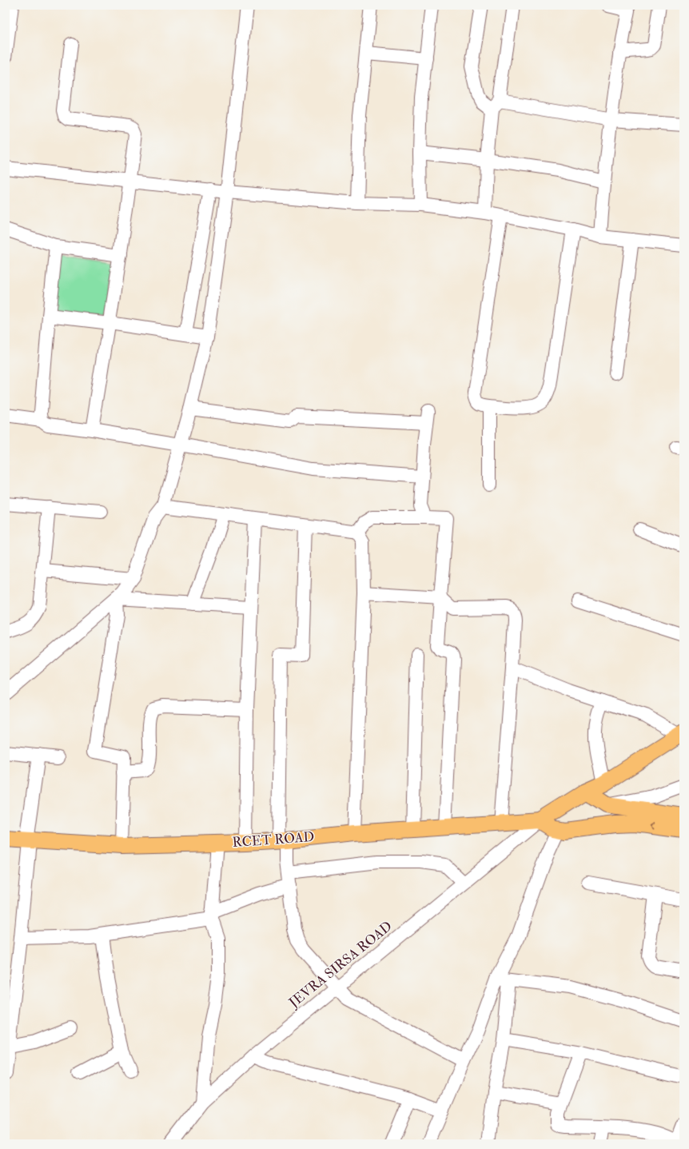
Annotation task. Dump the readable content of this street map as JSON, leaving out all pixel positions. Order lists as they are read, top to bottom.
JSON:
{
  "streets": {
    "main road": ["RCET ROAD"],
    "street": ["JEVRA SIRSA ROAD"]
  },
  "crossings": [
    ["RCET ROAD", "JEVRA SIRSA ROAD"]
  ]
}
